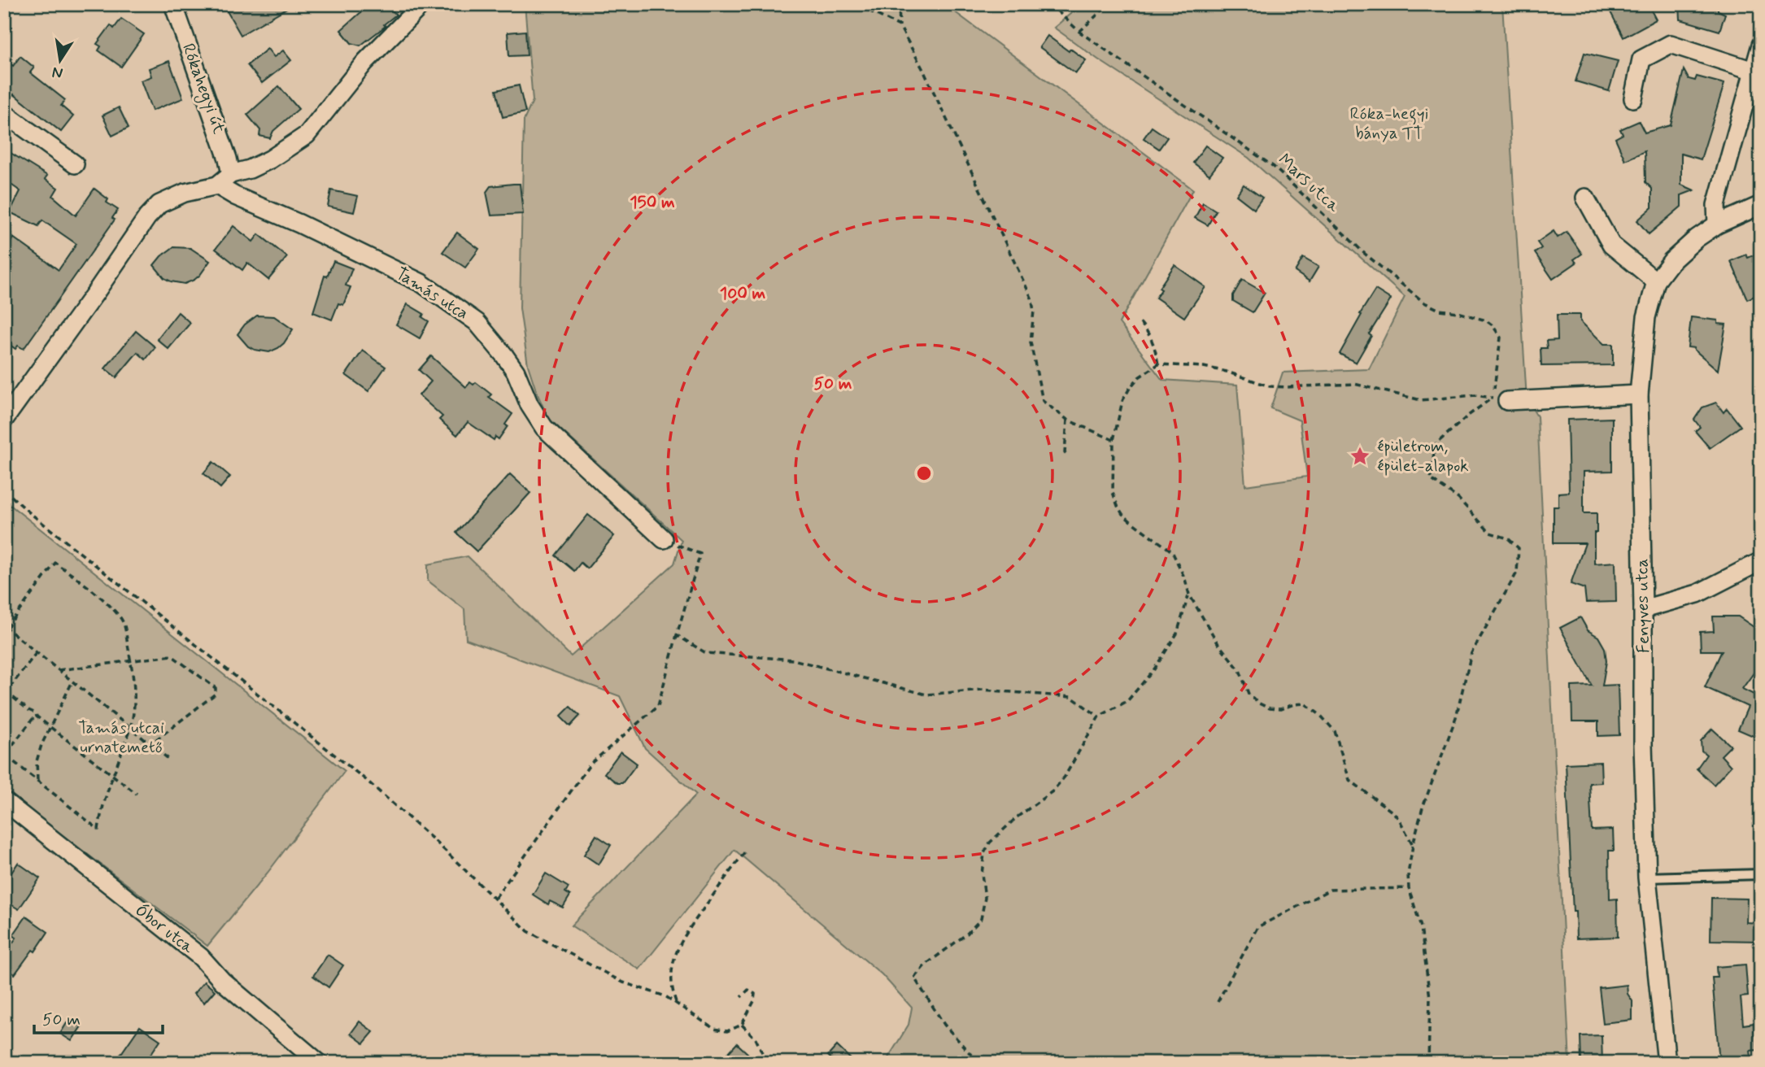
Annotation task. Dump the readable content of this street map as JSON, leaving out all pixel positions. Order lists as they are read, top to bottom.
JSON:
{
  "streets": {
    "street": [
      "Rókahegyi út",
      "Tamás utca",
      "Fenyves utca",
      "Óbor utca"
    ],
    "path": ["Mars utca"]
  },
  "parks": ["Róka-hegyi bánya TT", "Tamás utcai urnatemető"],
  "places": {
    "place": ["épületrom, épület-alapok"]
  },
  "scale_bar": "50 m",
  "north": "bottom",
  "rings": ["150 m", "100 m", "50 m"]
}
